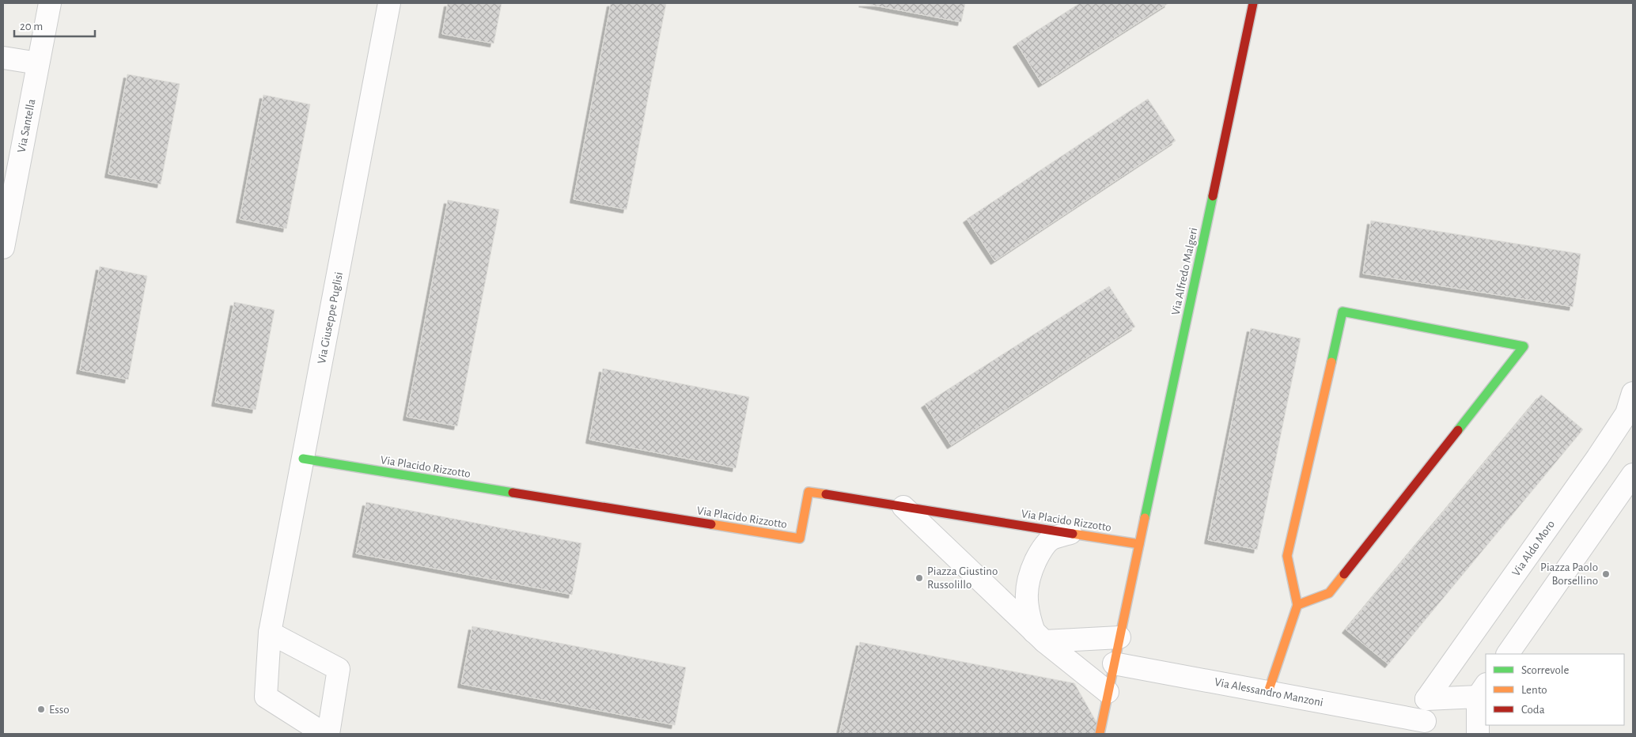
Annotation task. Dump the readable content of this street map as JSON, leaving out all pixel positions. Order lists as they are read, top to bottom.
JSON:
{
  "streets": {
    "street": [
      "Via Santella",
      "Via Alfredo Malgeri",
      "Via Giuseppe Puglisi",
      "Via Placido Rizzotto",
      "Via Aldo Moro",
      "Via Alessandro Manzoni"
    ]
  },
  "crossings": [
    ["Via Alfredo Malgeri", "Via Placido Rizzotto"],
    ["Via Giuseppe Puglisi", "Via Placido Rizzotto"]
  ],
  "places": ["Piazza Paolo Borsellino", "Piazza Giustino Russolillo", "Esso"],
  "legend": ["Scorrevole", "Lento", "Coda"],
  "scale_bar": "20 m"
}
